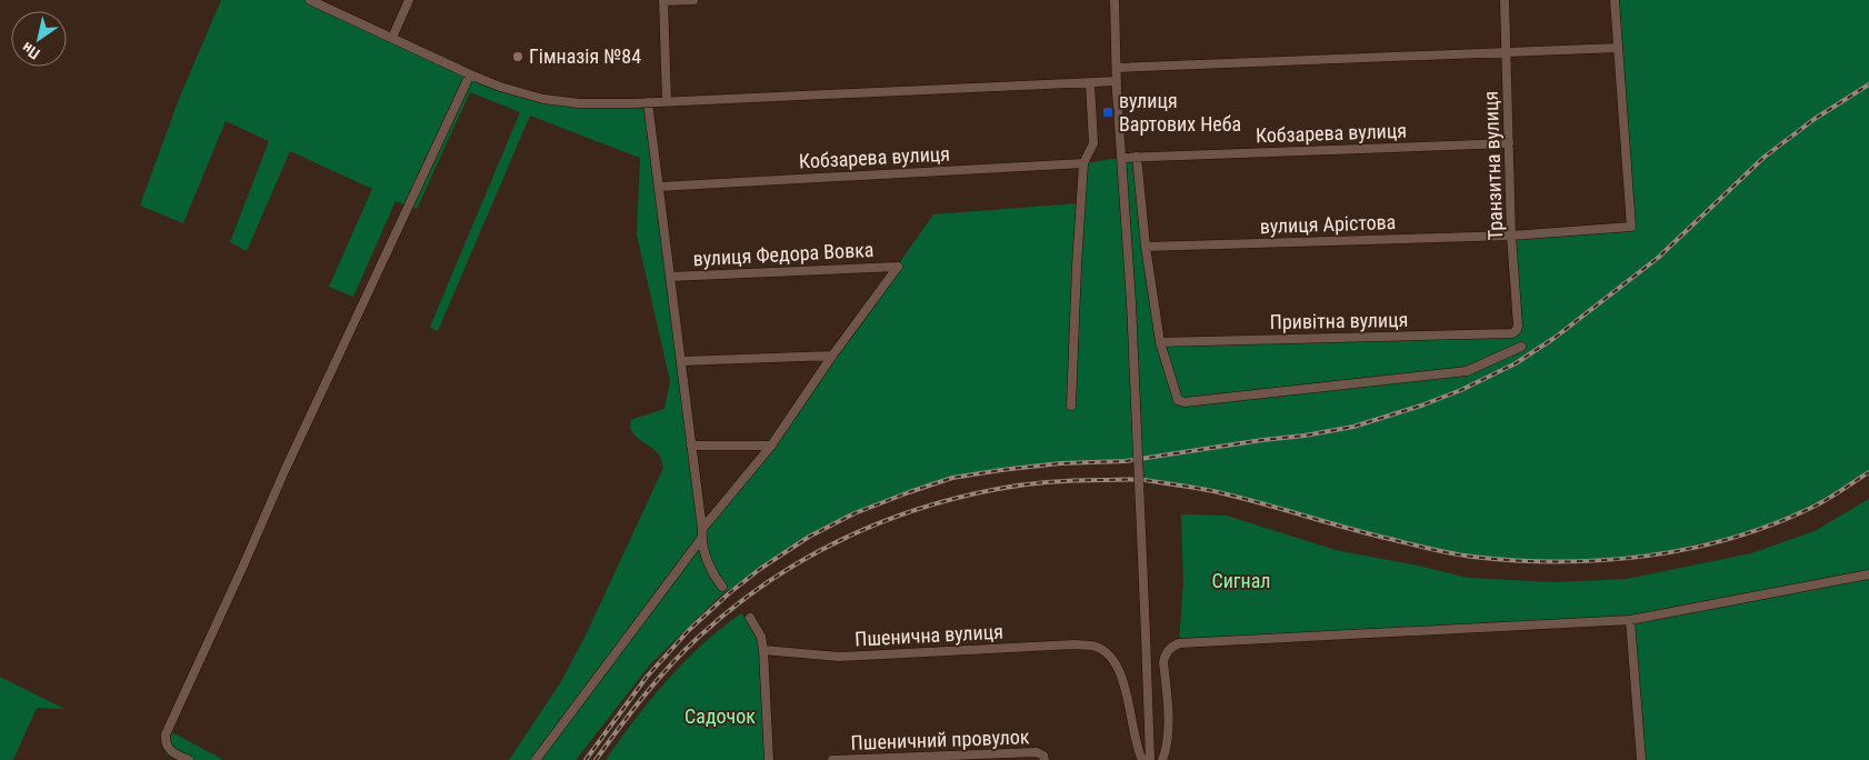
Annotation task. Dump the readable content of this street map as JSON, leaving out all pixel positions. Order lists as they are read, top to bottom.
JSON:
{
  "streets": {
    "street": [
      "Кобзарева вулиця",
      "Транзитна вулиця",
      "вулиця Арістова",
      "вулиця Федора Вовка",
      "Привітна вулиця",
      "Пшенична вулиця",
      "Пшеничний провулок"
    ]
  },
  "crossings": [
    ["Кобзарева вулиця", "Транзитна вулиця"],
    ["Транзитна вулиця", "вулиця Арістова"],
    ["Транзитна вулиця", "Привітна вулиця"]
  ],
  "parks": ["Сигнал", "Садочок"],
  "places": {
    "other": ["Гімназія №84"],
    "transit": ["вулиця Вартових Неба"]
  },
  "north": "bottom left"
}
